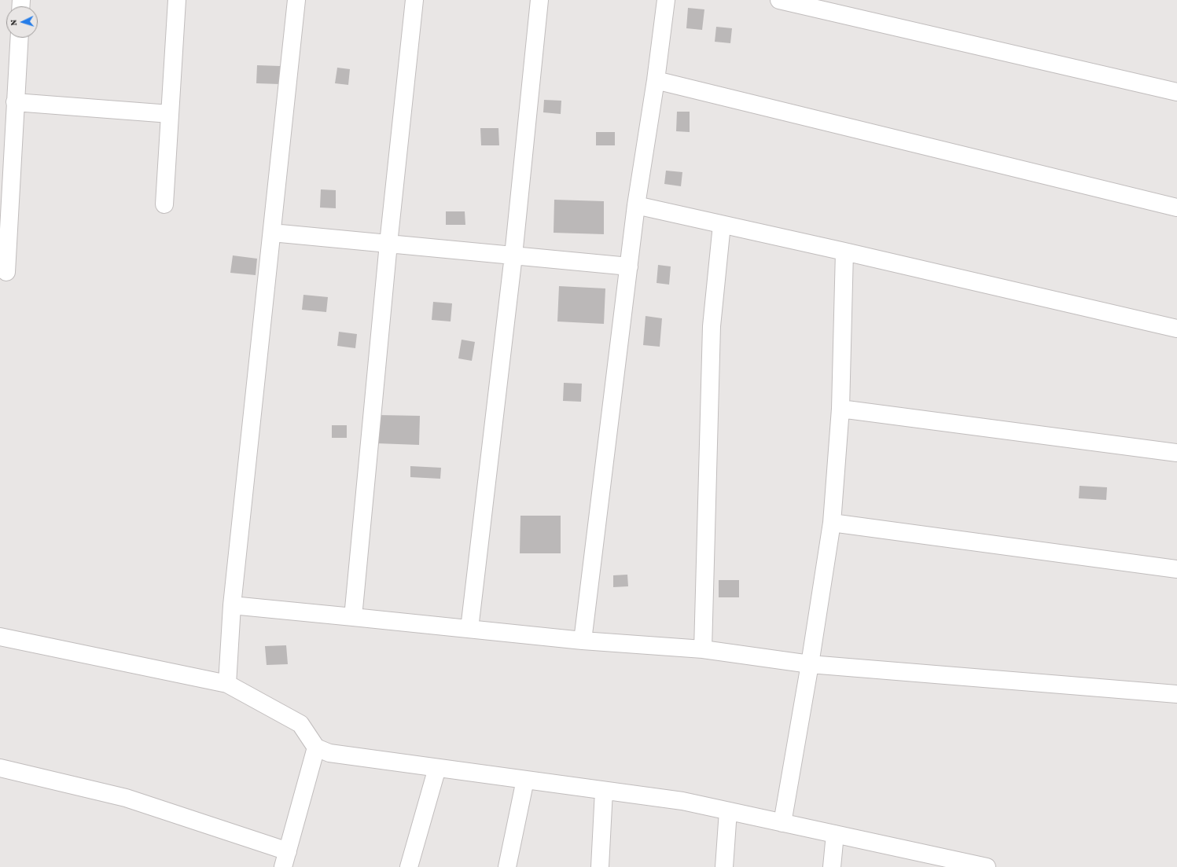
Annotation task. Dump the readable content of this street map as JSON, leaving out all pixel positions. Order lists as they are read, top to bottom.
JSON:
{
  "north": "left"
}
